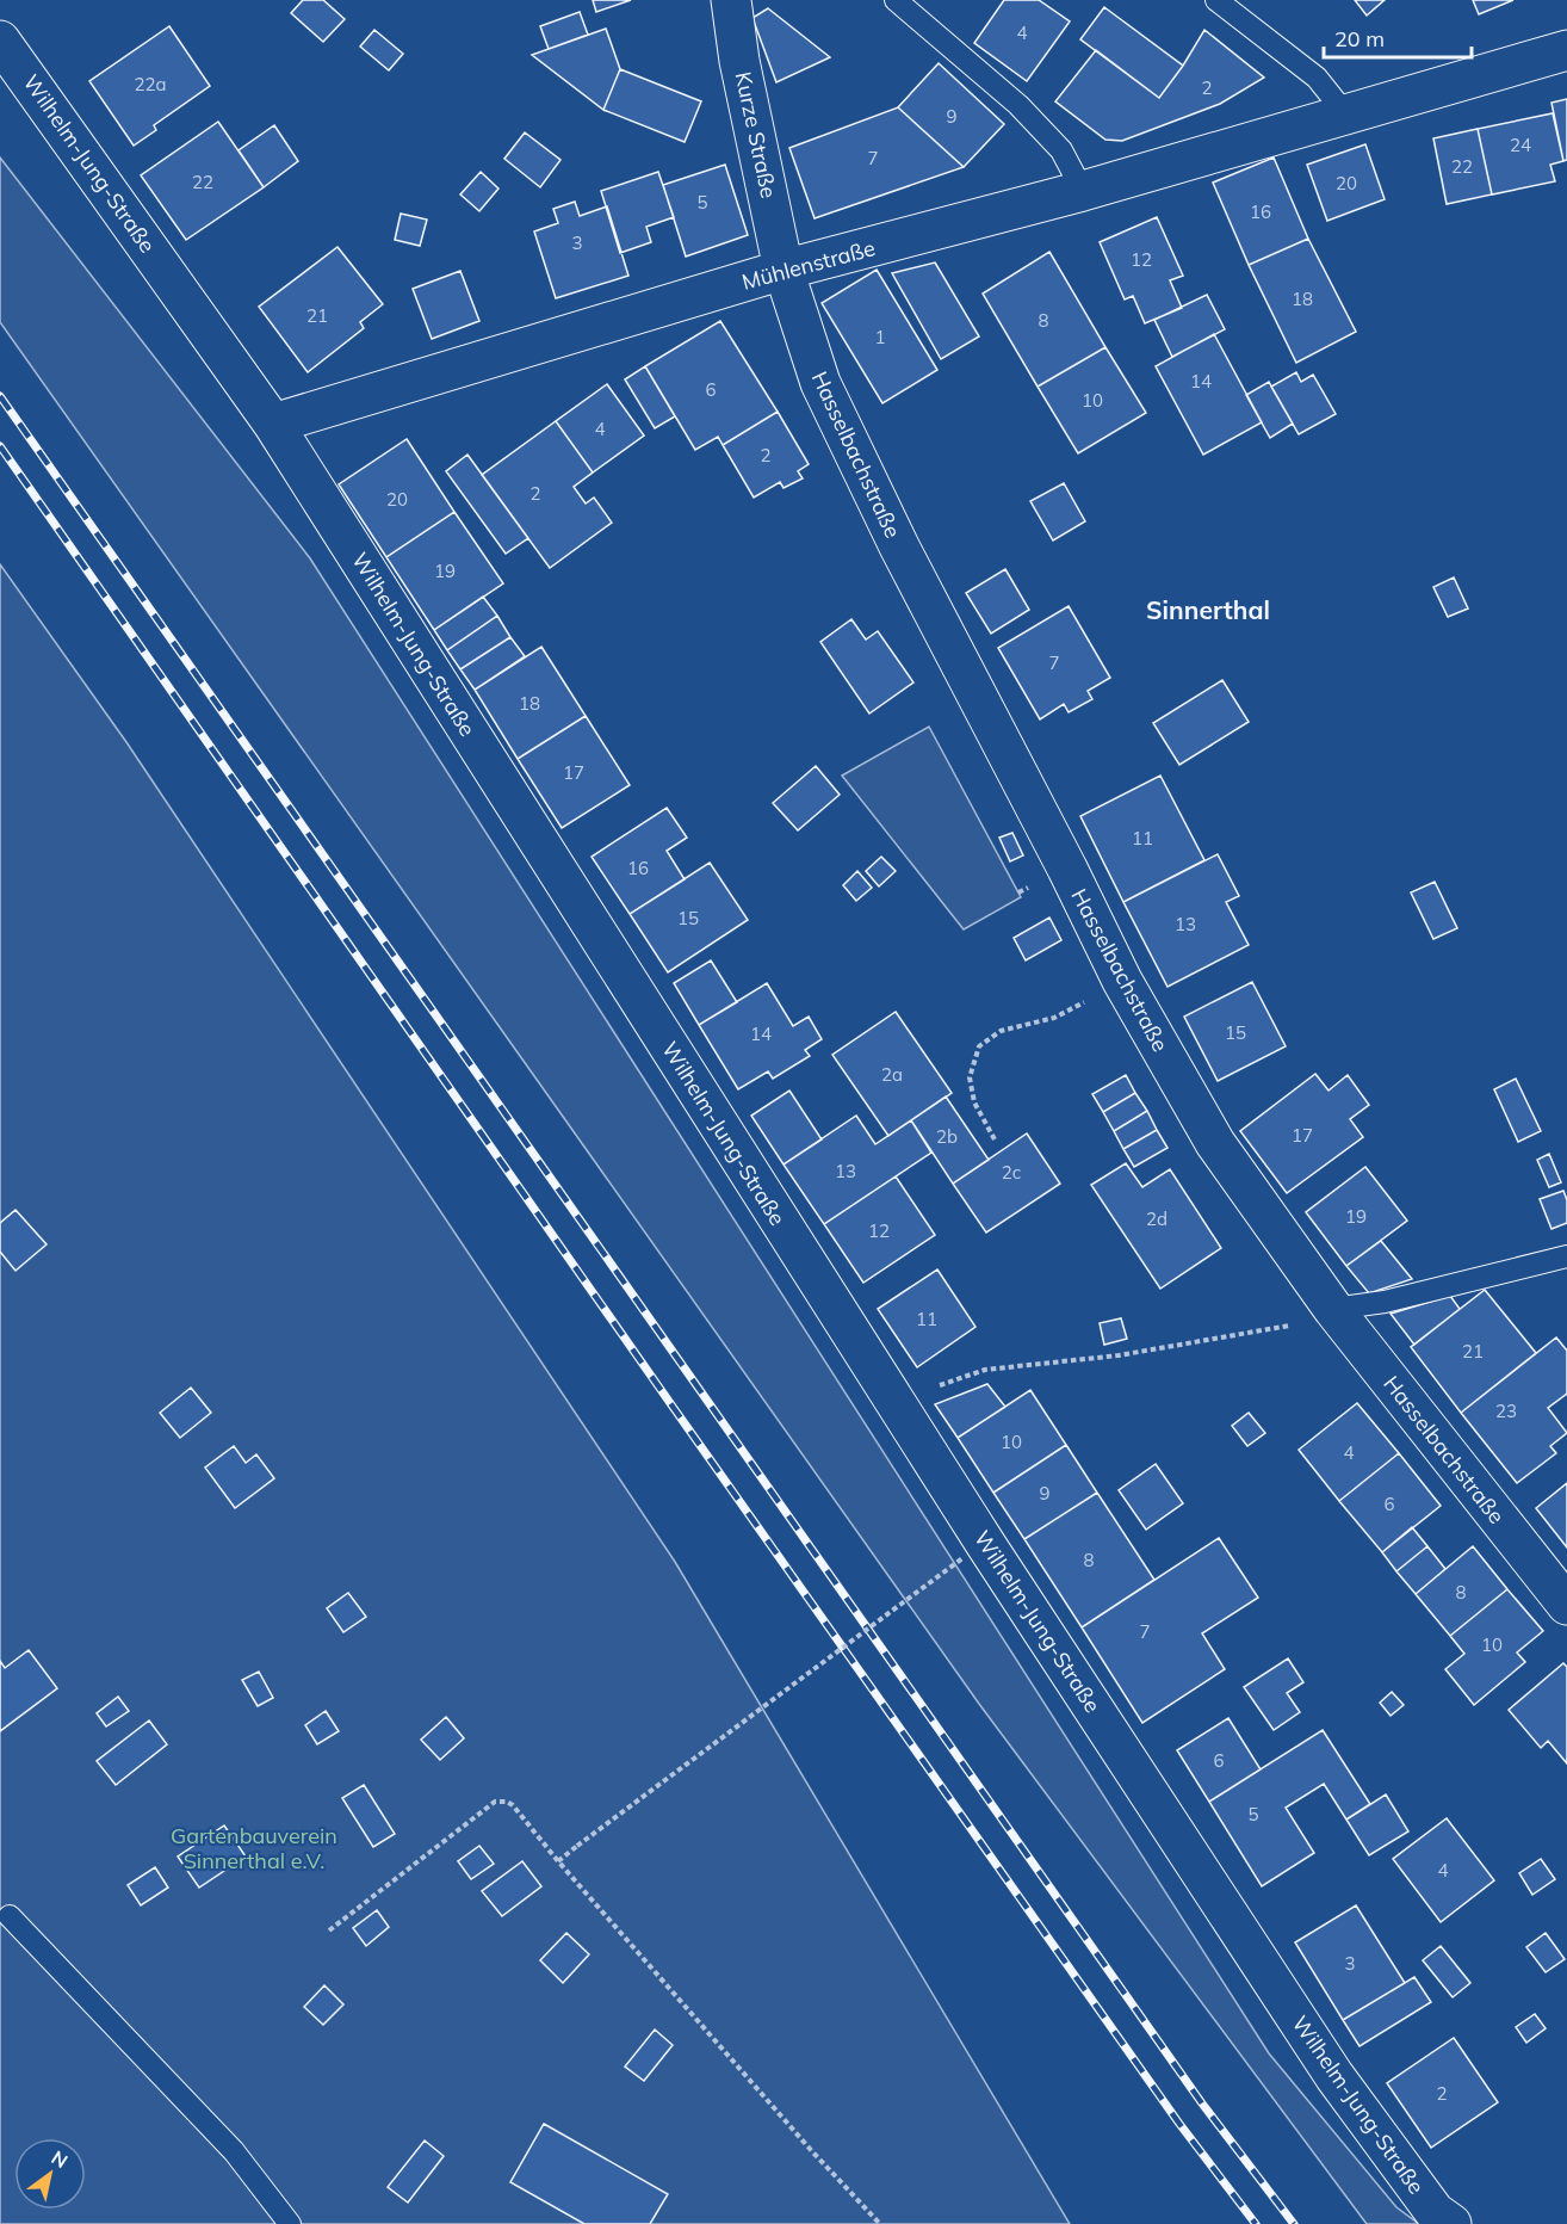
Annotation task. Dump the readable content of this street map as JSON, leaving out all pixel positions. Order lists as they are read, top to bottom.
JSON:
{
  "streets": {
    "street": [
      "Kurze Straße",
      "Wilhelm-Jung-Straße",
      "Mühlenstraße",
      "Hasselbachstraße"
    ]
  },
  "crossings": [
    ["Kurze Straße", "Mühlenstraße"],
    ["Kurze Straße", "Hasselbachstraße"],
    ["Wilhelm-Jung-Straße", "Mühlenstraße"],
    ["Mühlenstraße", "Hasselbachstraße"]
  ],
  "districts": ["Sinnerthal"],
  "parks": ["Gartenbauverein Sinnerthal e.V."],
  "house_numbers": [
    "4",
    "22a",
    "2",
    "9",
    "24",
    "7",
    "22",
    "22",
    "20",
    "5",
    "16",
    "3",
    "12",
    "18",
    "21",
    "8",
    "1",
    "14",
    "6",
    "10",
    "4",
    "2",
    "2",
    "20",
    "19",
    "7",
    "18",
    "17",
    "11",
    "16",
    "15",
    "13",
    "15",
    "14",
    "2a",
    "17",
    "2b",
    "13",
    "2c",
    "19",
    "2d",
    "12",
    "11",
    "21",
    "23",
    "10",
    "4",
    "9",
    "6",
    "8",
    "8",
    "7",
    "10",
    "6",
    "5",
    "4",
    "3",
    "2"
  ],
  "scale_bar": "20 m",
  "north": "top right"
}
